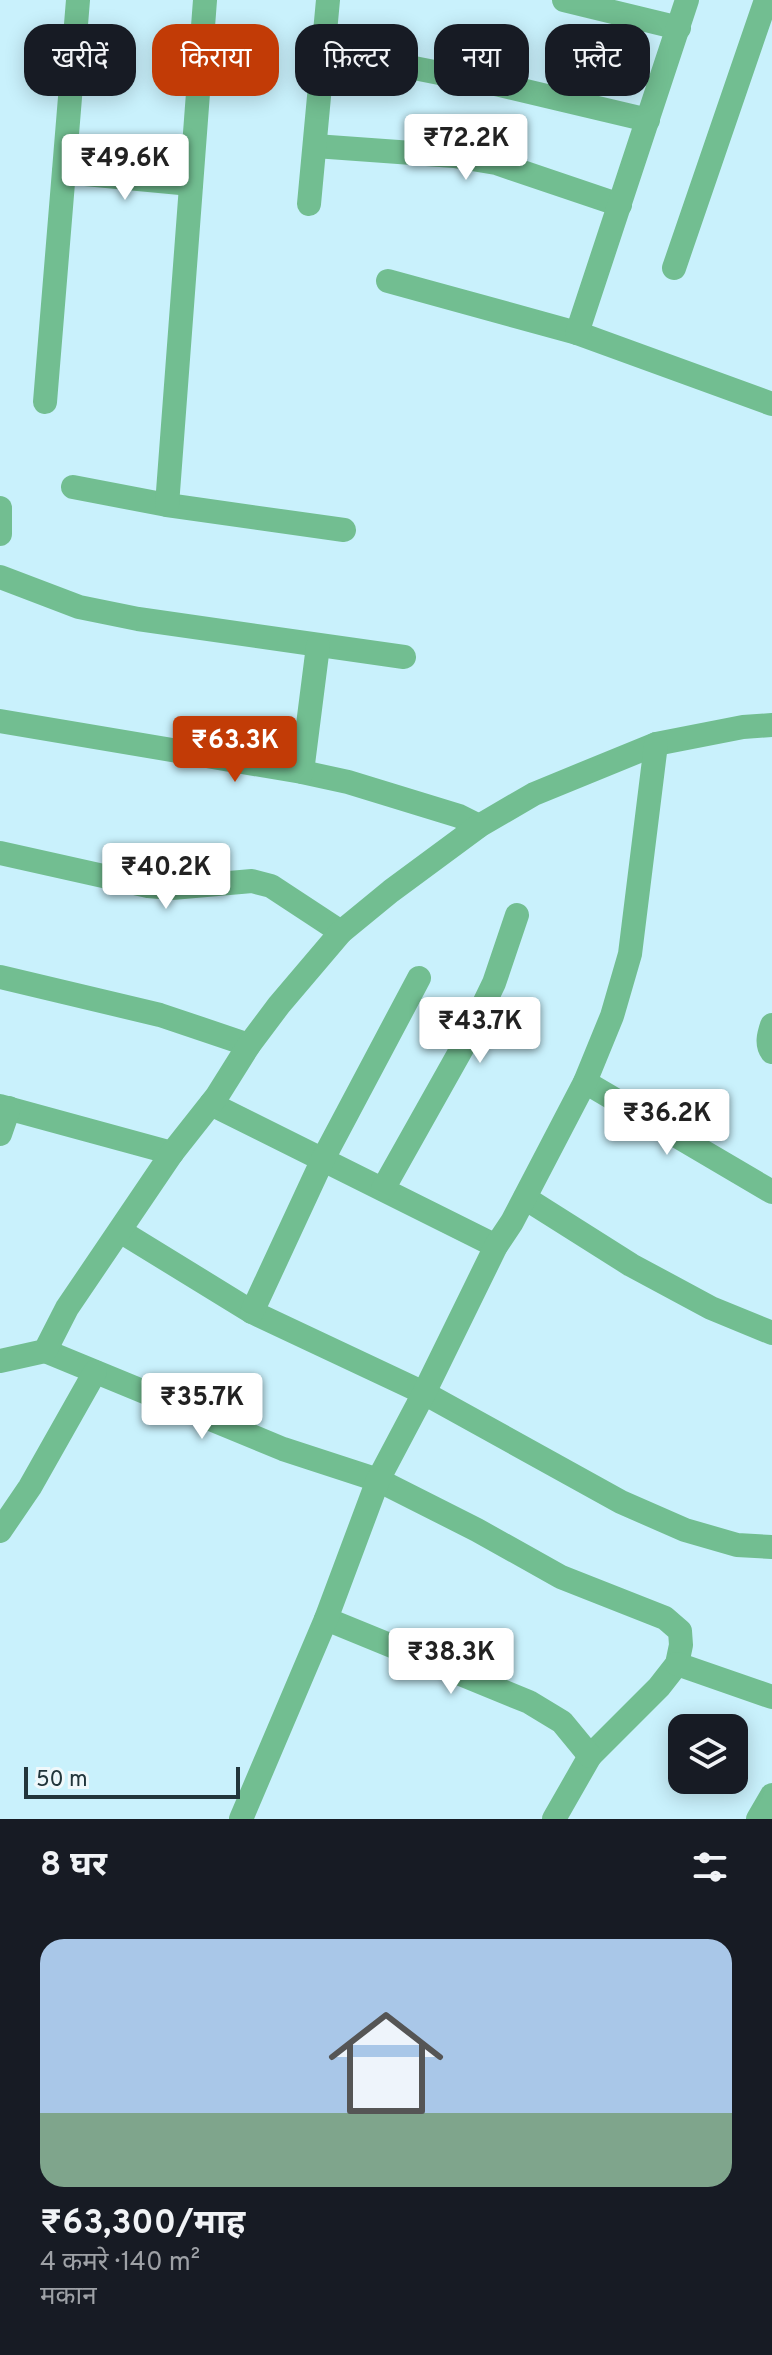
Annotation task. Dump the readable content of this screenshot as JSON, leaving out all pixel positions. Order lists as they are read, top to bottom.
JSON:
{
  "scale_bar": "50 m",
  "page": {
    "chip": [
      "खरीदें",
      "किराया",
      "फ़िल्टर",
      "नया",
      "फ़्लैट"
    ],
    "price": [
      "₹72.2K",
      "₹49.6K",
      "₹63.3K",
      "₹40.2K",
      "₹43.7K",
      "₹36.2K",
      "₹35.7K",
      "₹38.3K"
    ],
    "scale": "50 m",
    "heading": "8 घर",
    "list": [
      {
        "name": "₹63,300/माह",
        "note": "4 कमरे · 140 m² · मकान"
      }
    ]
  }
}
